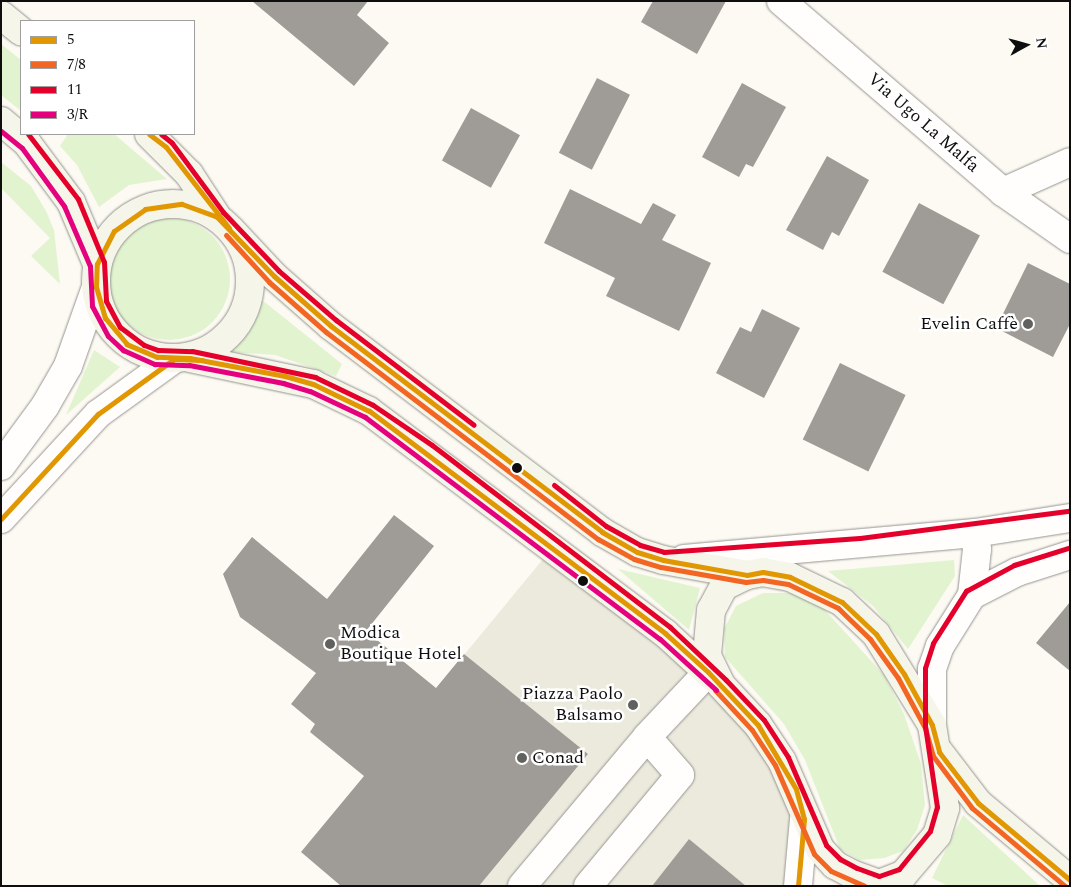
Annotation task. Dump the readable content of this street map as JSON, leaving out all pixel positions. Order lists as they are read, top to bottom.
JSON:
{
  "streets": {
    "street": ["Via Ugo La Malfa"]
  },
  "places": [
    "Evelin Caffè",
    "Modica Boutique Hotel",
    "Piazza Paolo Balsamo",
    "Conad"
  ],
  "lines": [
    "transit line 3/R",
    "transit line 5",
    "transit line 11",
    "transit line 7/8"
  ],
  "legend": [
    "5",
    "7/8",
    "11",
    "3/R"
  ],
  "north": "right"
}
